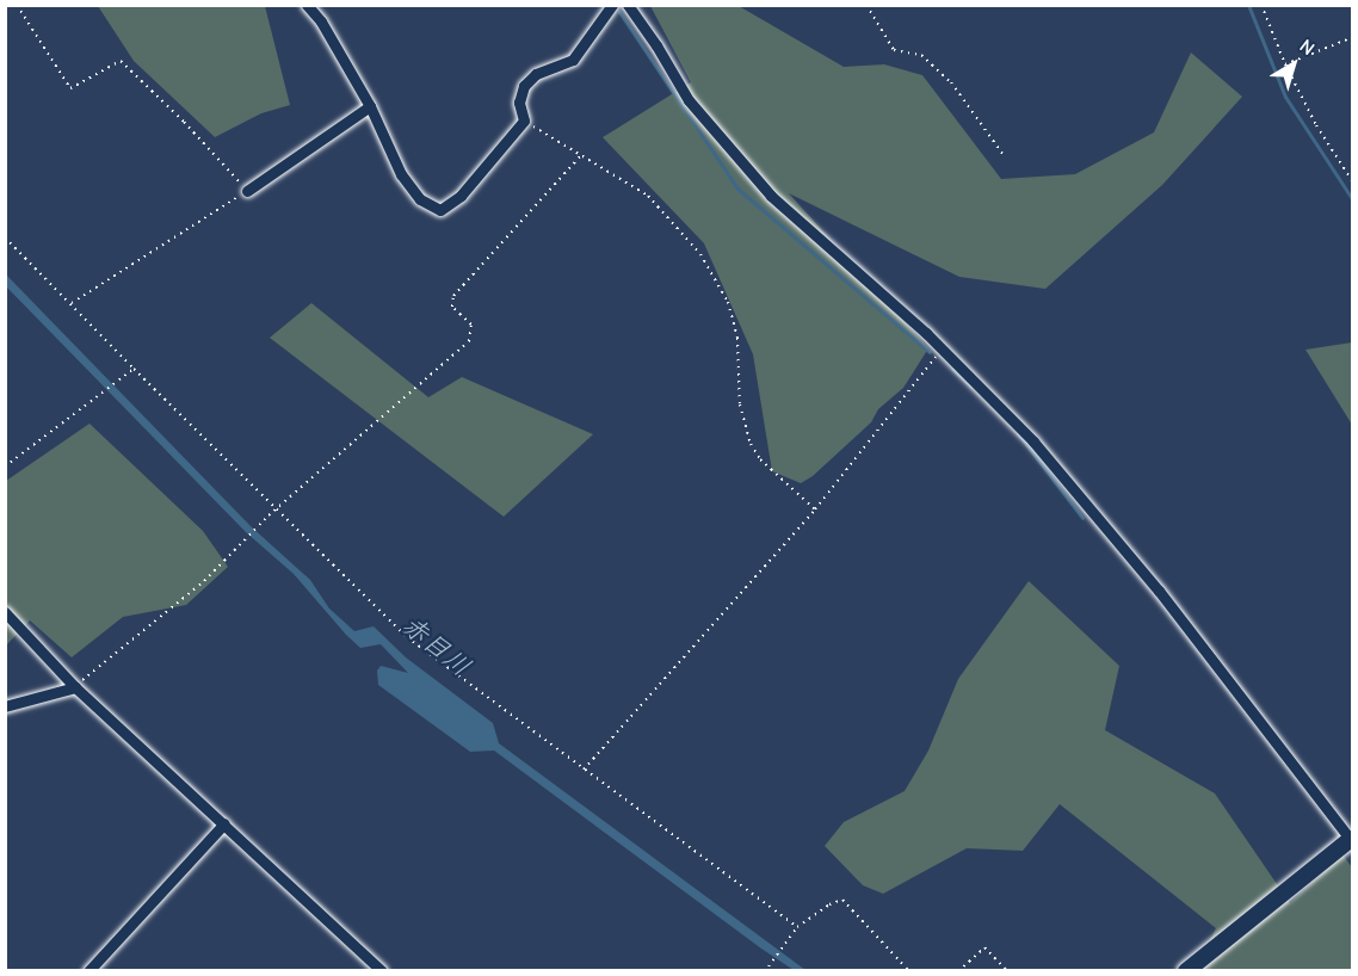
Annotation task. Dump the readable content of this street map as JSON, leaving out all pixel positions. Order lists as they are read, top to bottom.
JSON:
{
  "water": ["赤目川"],
  "north": "top right"
}
